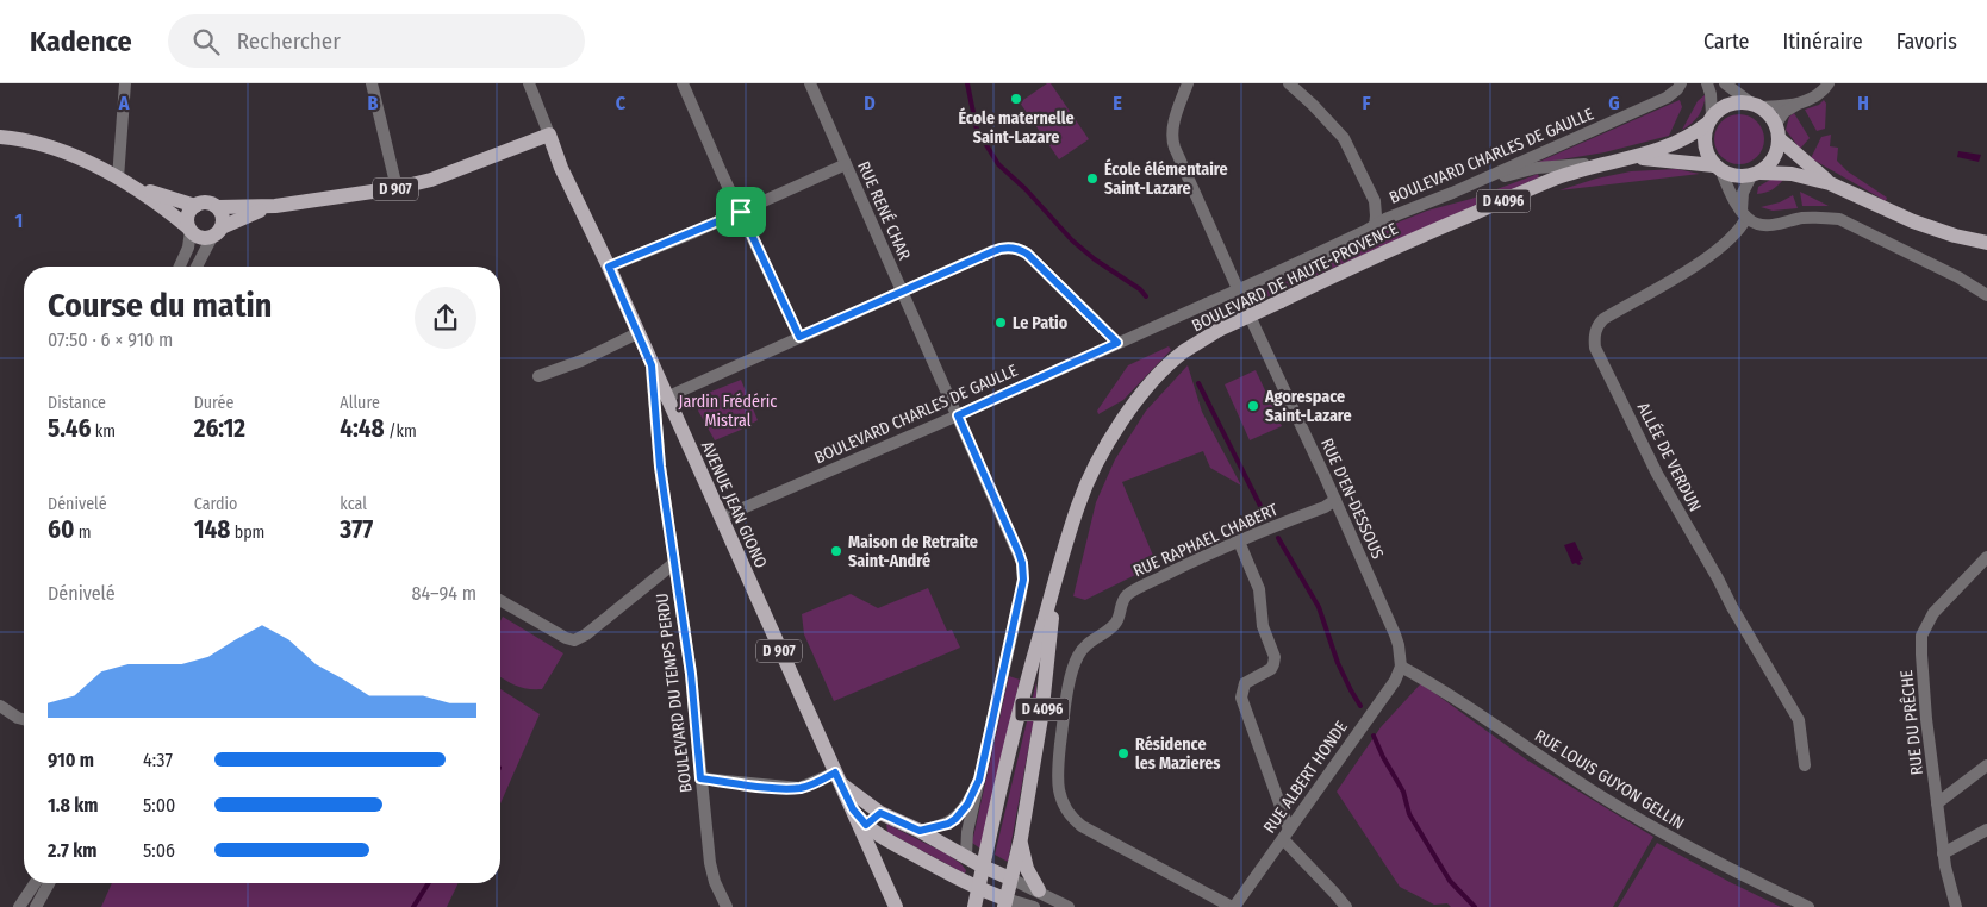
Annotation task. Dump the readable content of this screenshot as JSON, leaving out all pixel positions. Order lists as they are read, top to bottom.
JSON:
{
  "streets": {
    "main road": [
      "D 907",
      "D 4096",
      "BOULEVARD DE HAUTE-PROVENCE",
      "AVENUE JEAN GIONO"
    ],
    "street": [
      "BOULEVARD CHARLES DE GAULLE",
      "RUE RENÉ CHAR",
      "ALLÉE DE VERDUN",
      "RUE D'EN-DESSOUS",
      "RUE RAPHAEL CHABERT",
      "BOULEVARD DU TEMPS PERDU",
      "RUE DU PRÊCHE",
      "RUE ALBERT HONDE",
      "RUE LOUIS GUYON GELLIN"
    ]
  },
  "crossings": [
    ["BOULEVARD CHARLES DE GAULLE", "RUE RENÉ CHAR"],
    ["BOULEVARD CHARLES DE GAULLE", "AVENUE JEAN GIONO"],
    ["D 907", "D 4096"],
    ["D 907", "BOULEVARD DE HAUTE-PROVENCE"],
    ["D 907", "AVENUE JEAN GIONO"],
    ["D 4096", "BOULEVARD DE HAUTE-PROVENCE"],
    ["RUE D'EN-DESSOUS", "RUE RAPHAEL CHABERT"],
    ["RUE D'EN-DESSOUS", "RUE ALBERT HONDE"],
    ["RUE D'EN-DESSOUS", "RUE LOUIS GUYON GELLIN"],
    ["AVENUE JEAN GIONO", "BOULEVARD DU TEMPS PERDU"],
    ["RUE RAPHAEL CHABERT", "RUE ALBERT HONDE"],
    ["RUE ALBERT HONDE", "RUE LOUIS GUYON GELLIN"]
  ],
  "parks": ["Jardin Frédéric Mistral"],
  "places": [
    "École maternelle Saint-Lazare",
    "École élémentaire Saint-Lazare",
    "Le Patio",
    "Agorespace Saint-Lazare",
    "Maison de Retraite Saint-André",
    "Résidence les Mazieres"
  ],
  "page": {
    "header": "Kadence",
    "search": "Rechercher",
    "nav": ["Carte", "Itinéraire", "Favoris"],
    "heading": ["Course du matin", "07:50 · 6 × 910 m"],
    "stats": [
      ["Distance", "5.46 km"],
      ["Durée", "26:12"],
      ["Allure", "4:48 /km"],
      ["Dénivelé", "60 m"],
      ["Cardio", "148 bpm"],
      ["kcal", "377"]
    ],
    "chart": ["Dénivelé", "84–94 m"],
    "list": [
      {
        "name": "910 m",
        "note": "4:37"
      },
      {
        "name": "1.8 km",
        "note": "5:00"
      },
      {
        "name": "2.7 km",
        "note": "5:06"
      }
    ]
  },
  "grid": {
    "columns": [
      "A",
      "B",
      "C",
      "D",
      "E",
      "F",
      "G",
      "H"
    ],
    "rows": ["1"]
  }
}
